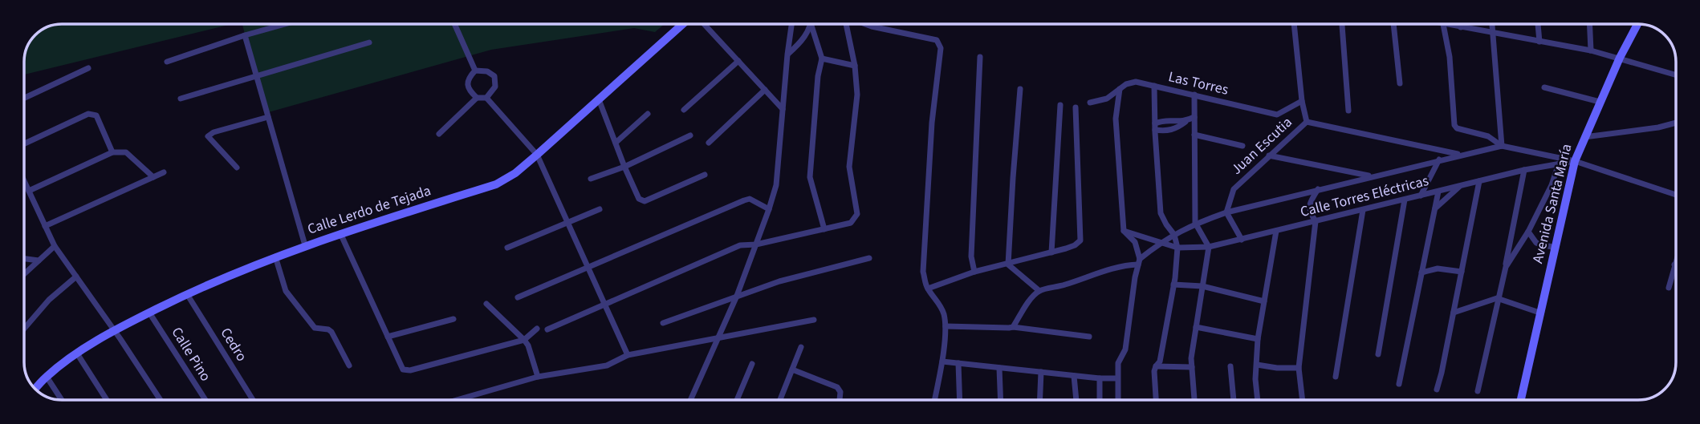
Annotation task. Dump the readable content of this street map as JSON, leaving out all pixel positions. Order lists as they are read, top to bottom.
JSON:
{
  "streets": {
    "main road": ["Avenida Santa María", "Calle Lerdo de Tejada"],
    "street": [
      "Las Torres",
      "Juan Escutia",
      "Calle Torres Eléctricas",
      "Cedro",
      "Calle Pino"
    ]
  },
  "crossings": [
    ["Las Torres", "Juan Escutia"],
    ["Juan Escutia", "Calle Torres Eléctricas"],
    ["Calle Torres Eléctricas", "Avenida Santa María"],
    ["Calle Lerdo de Tejada", "Cedro"],
    ["Calle Lerdo de Tejada", "Calle Pino"]
  ]
}
